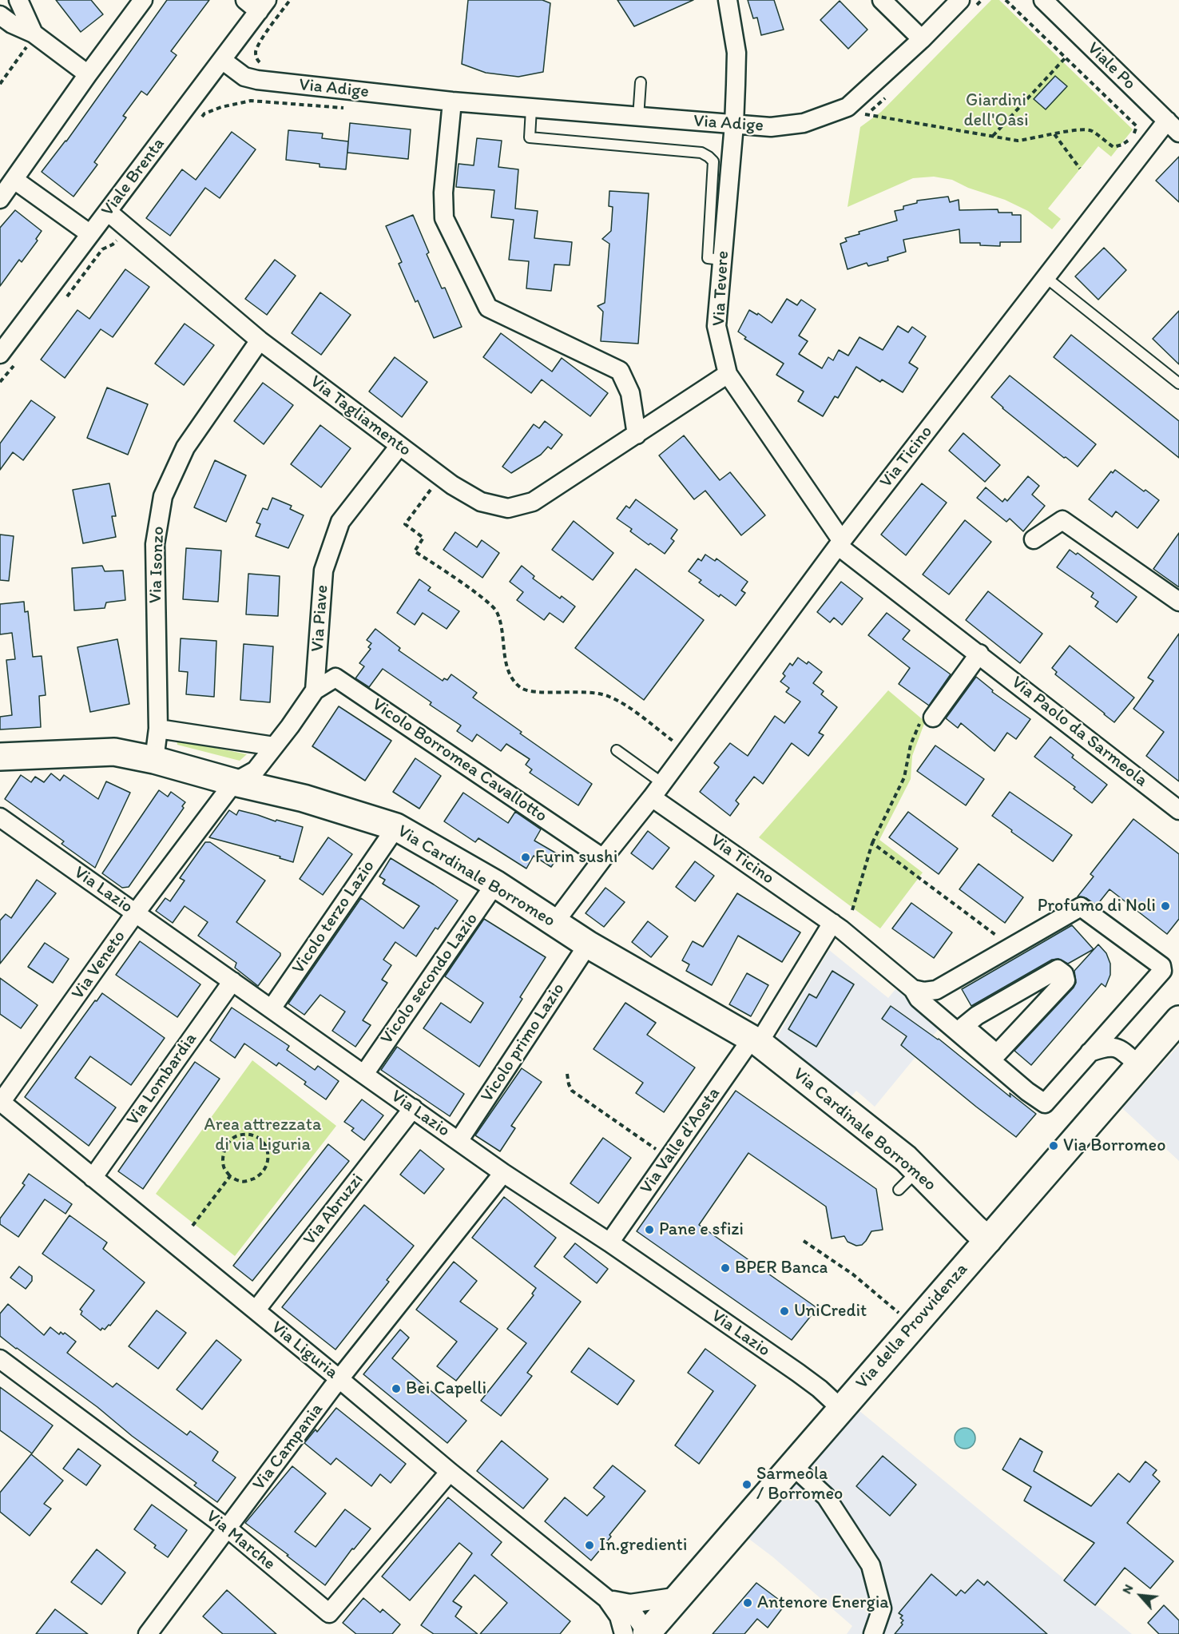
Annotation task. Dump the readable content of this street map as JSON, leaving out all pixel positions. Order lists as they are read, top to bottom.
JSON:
{
  "streets": {
    "street": [
      "Viale Po",
      "Via Adige",
      "Viale Brenta",
      "Via Tevere",
      "Via Tagliamento",
      "Via Ticino",
      "Via Isonzo",
      "Via Piave",
      "Via Paolo da Sarmeola",
      "Vicolo Borromea Cavallotto",
      "Via Cardinale Borromeo",
      "Via Lazio",
      "Vicolo terzo Lazio",
      "Via Veneto",
      "Vicolo secondo Lazio",
      "Vicolo primo Lazio",
      "Via Lombardia",
      "Via Valle d'Aosta",
      "Via Abruzzi",
      "Via della Provvidenza",
      "Via Liguria",
      "Via Campania",
      "Via Marche"
    ]
  },
  "crossings": [
    ["Viale Po", "Via Ticino"],
    ["Via Adige", "Viale Brenta"],
    ["Via Adige", "Via Tevere"],
    ["Viale Brenta", "Via Tagliamento"],
    ["Via Tevere", "Via Tagliamento"],
    ["Via Tevere", "Via Ticino"],
    ["Via Tevere", "Via Paolo da Sarmeola"],
    ["Via Tagliamento", "Via Isonzo"],
    ["Via Tagliamento", "Via Piave"],
    ["Via Ticino", "Via Paolo da Sarmeola"],
    ["Via Ticino", "Vicolo Borromea Cavallotto"],
    ["Via Ticino", "Via Cardinale Borromeo"],
    ["Via Isonzo", "Via Cardinale Borromeo"],
    ["Via Piave", "Vicolo Borromea Cavallotto"],
    ["Via Cardinale Borromeo", "Vicolo terzo Lazio"],
    ["Via Cardinale Borromeo", "Via Veneto"],
    ["Via Cardinale Borromeo", "Vicolo secondo Lazio"],
    ["Via Cardinale Borromeo", "Vicolo primo Lazio"],
    ["Via Cardinale Borromeo", "Via Valle d'Aosta"],
    ["Via Cardinale Borromeo", "Via della Provvidenza"],
    ["Via Lazio", "Vicolo terzo Lazio"],
    ["Via Lazio", "Via Veneto"],
    ["Via Lazio", "Vicolo secondo Lazio"],
    ["Via Lazio", "Vicolo primo Lazio"],
    ["Via Lazio", "Via Lombardia"],
    ["Via Lazio", "Via Valle d'Aosta"],
    ["Via Lazio", "Via Abruzzi"],
    ["Via Lazio", "Via della Provvidenza"],
    ["Via Lazio", "Via Campania"],
    ["Via Veneto", "Via Liguria"],
    ["Via Lombardia", "Via Liguria"],
    ["Via Abruzzi", "Via Liguria"],
    ["Via della Provvidenza", "Via Liguria"],
    ["Via Liguria", "Via Campania"],
    ["Via Liguria", "Via Marche"],
    ["Via Campania", "Via Marche"]
  ],
  "parks": ["Giardini dell'Oasi", "Area attrezzata di via Liguria"],
  "places": [
    "Furin sushi",
    "Profumo di Noli",
    "Via Borromeo",
    "Pane e sfizi",
    "BPER Banca",
    "UniCredit",
    "Bei Capelli",
    "Sarmeola / Borromeo",
    "In.gredienti",
    "Antenore Energia"
  ],
  "north": "top left"
}
